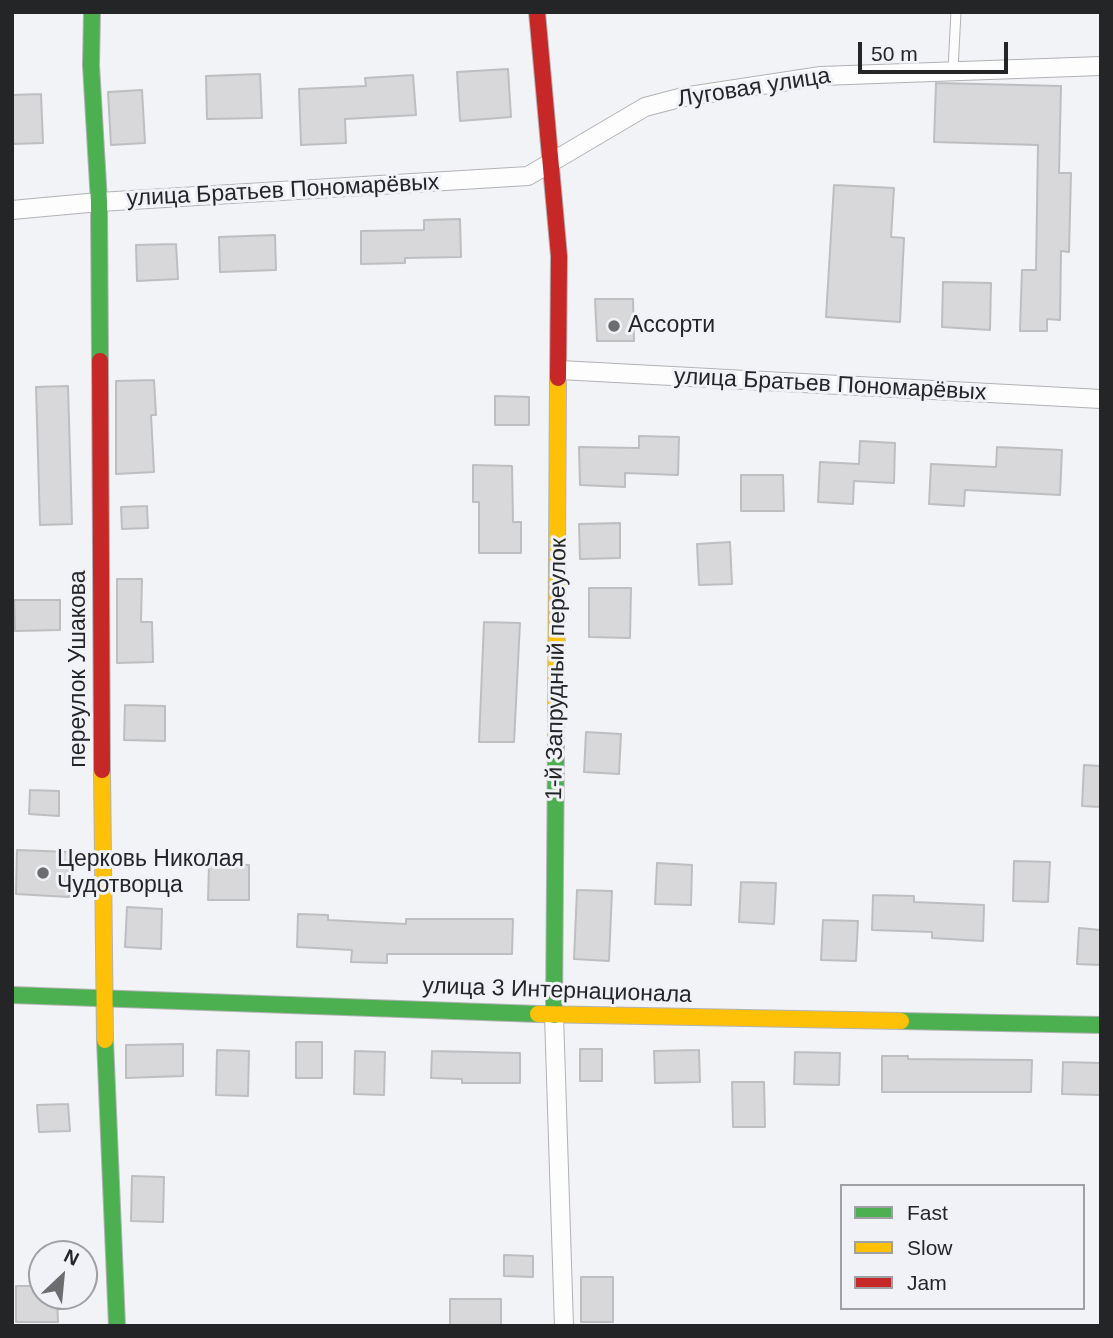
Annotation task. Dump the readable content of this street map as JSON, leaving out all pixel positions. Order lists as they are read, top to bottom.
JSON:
{
  "streets": {
    "street": [
      "Луговая улица",
      "улица Братьев Пономарёвых",
      "переулок Ушакова",
      "1-й Запрудный переулок",
      "улица 3 Интернационала"
    ]
  },
  "crossings": [
    ["Луговая улица", "улица Братьев Пономарёвых"],
    ["Луговая улица", "1-й Запрудный переулок"],
    ["улица Братьев Пономарёвых", "переулок Ушакова"],
    ["улица Братьев Пономарёвых", "1-й Запрудный переулок"],
    ["переулок Ушакова", "улица 3 Интернационала"],
    ["1-й Запрудный переулок", "улица 3 Интернационала"]
  ],
  "places": ["Ассорти", "Церковь Николая Чудотворца"],
  "legend": ["Fast", "Slow", "Jam"],
  "scale_bar": "50 m",
  "north": "top right"
}
